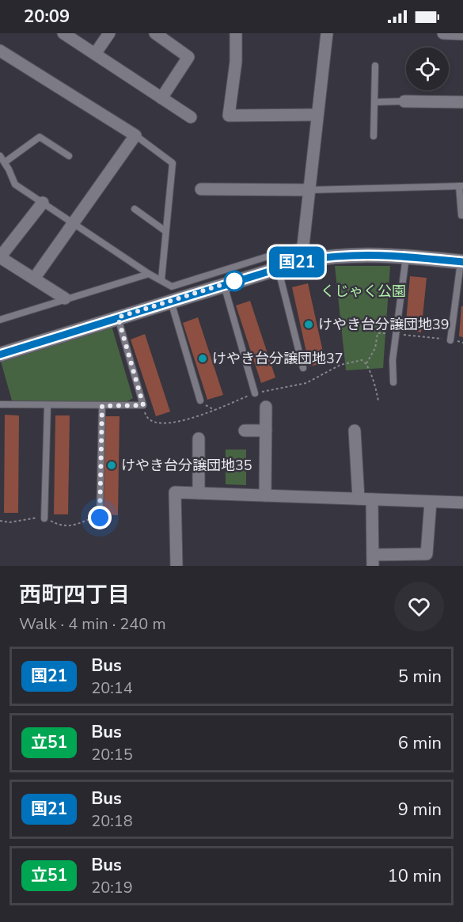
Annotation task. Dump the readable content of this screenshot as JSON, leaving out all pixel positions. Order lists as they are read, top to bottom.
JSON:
{
  "parks": ["くじゃく公園"],
  "places": ["けやき台分譲団地39", "けやき台分譲団地37", "けやき台分譲団地35"],
  "lines": ["bus line 国21"],
  "page": {
    "status": "20:09",
    "on_map": "国21",
    "heading": ["西町四丁目", "Walk · 4 min · 240 m"],
    "list": [
      {
        "mark": "国21",
        "name": "Bus",
        "note": "20:14",
        "value": "5 min"
      },
      {
        "mark": "立51",
        "name": "Bus",
        "note": "20:15",
        "value": "6 min"
      },
      {
        "mark": "国21",
        "name": "Bus",
        "note": "20:18",
        "value": "9 min"
      },
      {
        "mark": "立51",
        "name": "Bus",
        "note": "20:19",
        "value": "10 min"
      }
    ]
  }
}
